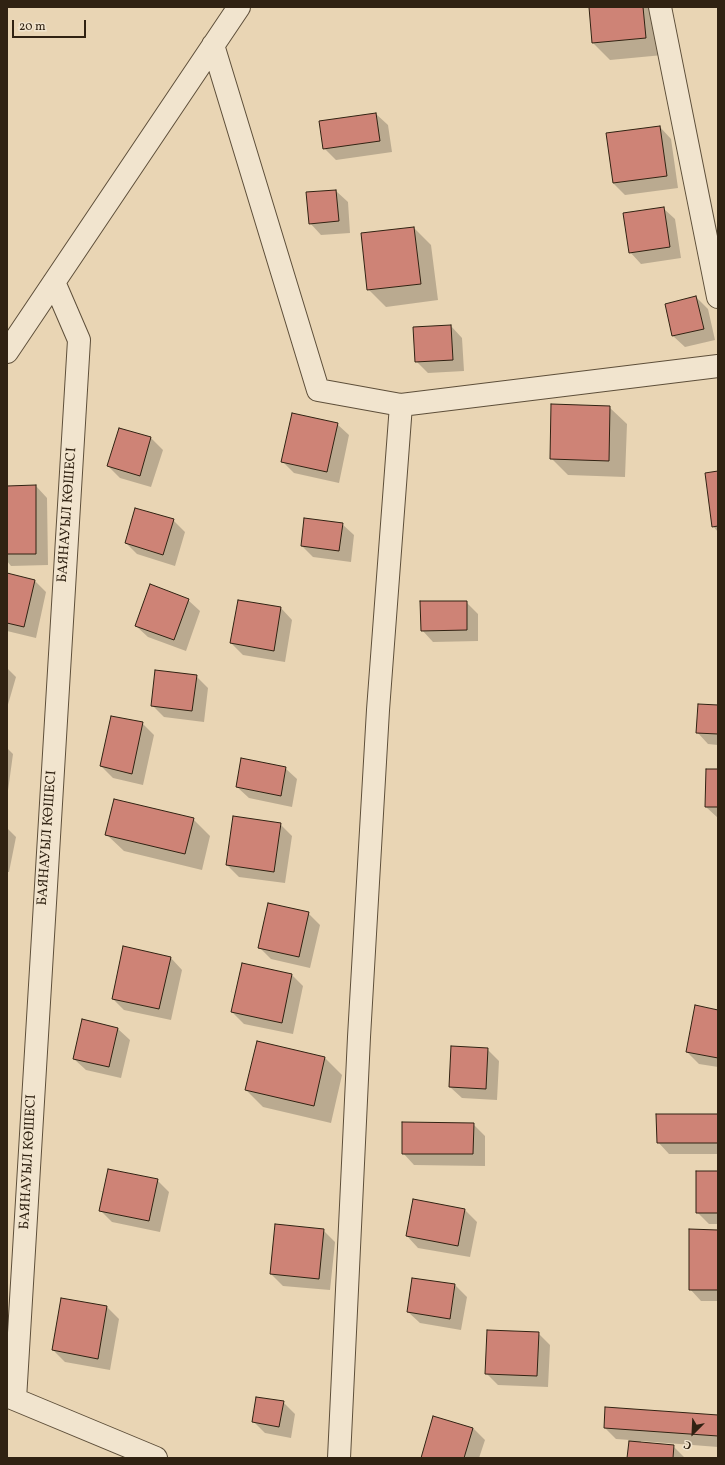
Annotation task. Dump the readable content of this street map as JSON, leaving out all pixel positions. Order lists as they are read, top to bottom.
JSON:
{
  "streets": {
    "street": ["БАЯНАУЫЛ КӨШЕСІ"]
  },
  "scale_bar": "20 m",
  "north": "bottom left"
}
